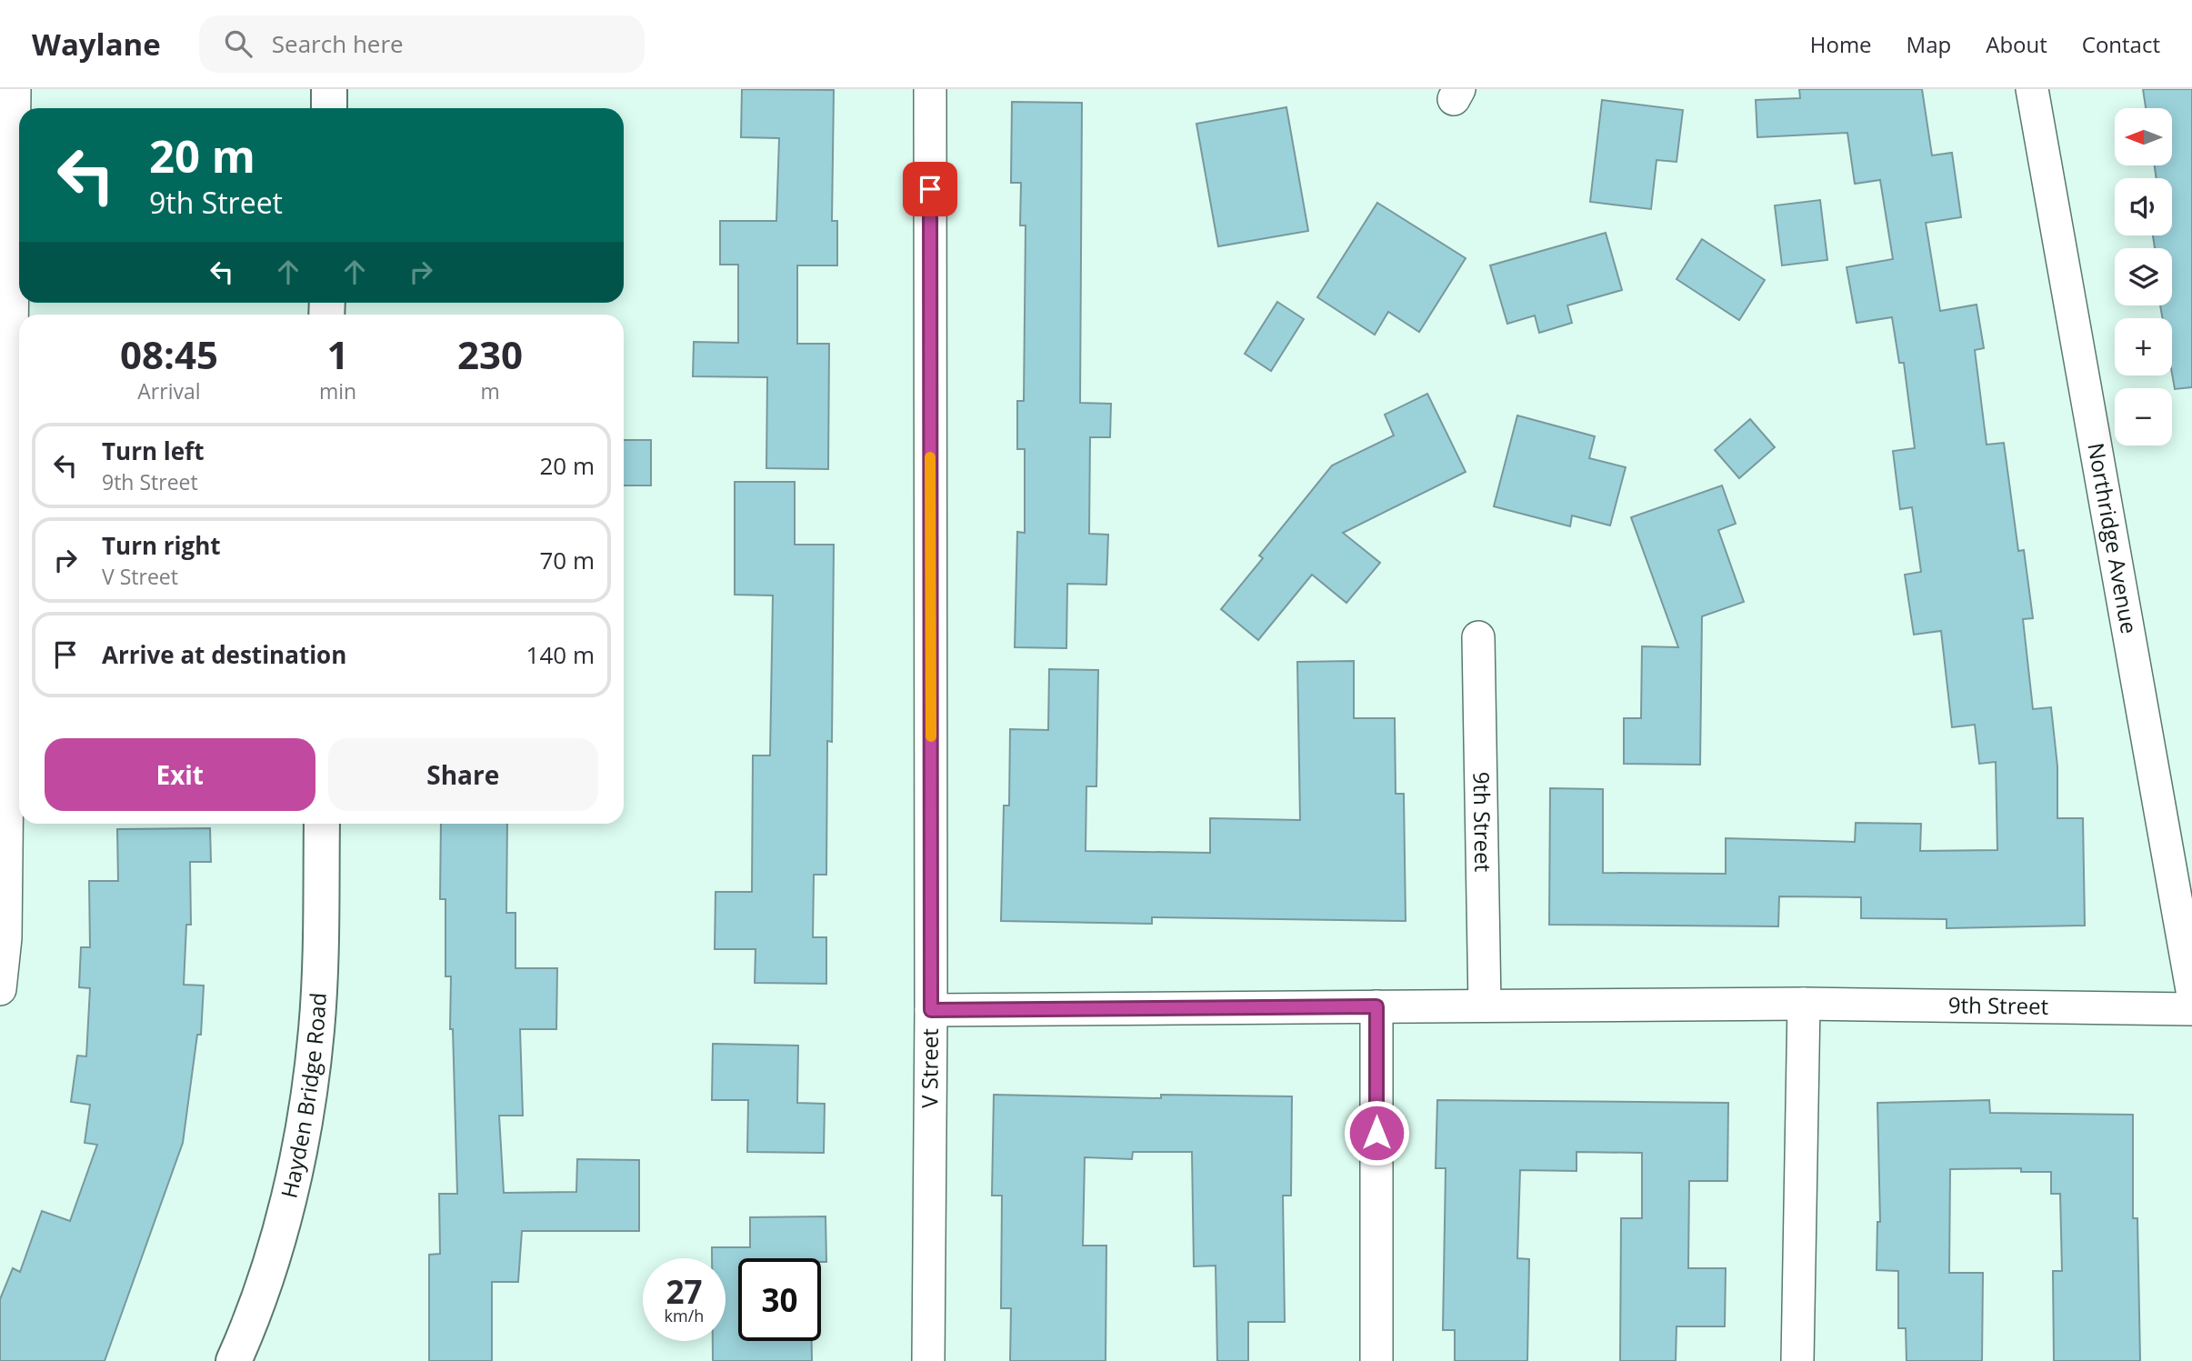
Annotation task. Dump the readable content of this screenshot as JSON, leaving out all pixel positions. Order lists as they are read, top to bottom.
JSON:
{
  "streets": {
    "street": [
      "Northridge Avenue",
      "9th Street",
      "V Street",
      "Hayden Bridge Road"
    ]
  },
  "crossings": [
    ["9th Street", "V Street"]
  ],
  "north": "left",
  "page": {
    "header": "Waylane",
    "search": "Search here",
    "nav": [
      "Home",
      "Map",
      "About",
      "Contact"
    ],
    "map_buttons": ["+", "−"],
    "turn": ["20 m", "9th Street"],
    "eta": [
      "08:45",
      "Arrival",
      "1",
      "min",
      "230",
      "m"
    ],
    "list": [
      {
        "name": "Turn left",
        "note": "9th Street",
        "value": "20 m"
      },
      {
        "name": "Turn right",
        "note": "V Street",
        "value": "70 m"
      },
      {
        "name": "Arrive at destination",
        "value": "140 m"
      }
    ],
    "buttons": ["Exit", "Share"],
    "speed": "27 km/h",
    "limit": "30"
  }
}
